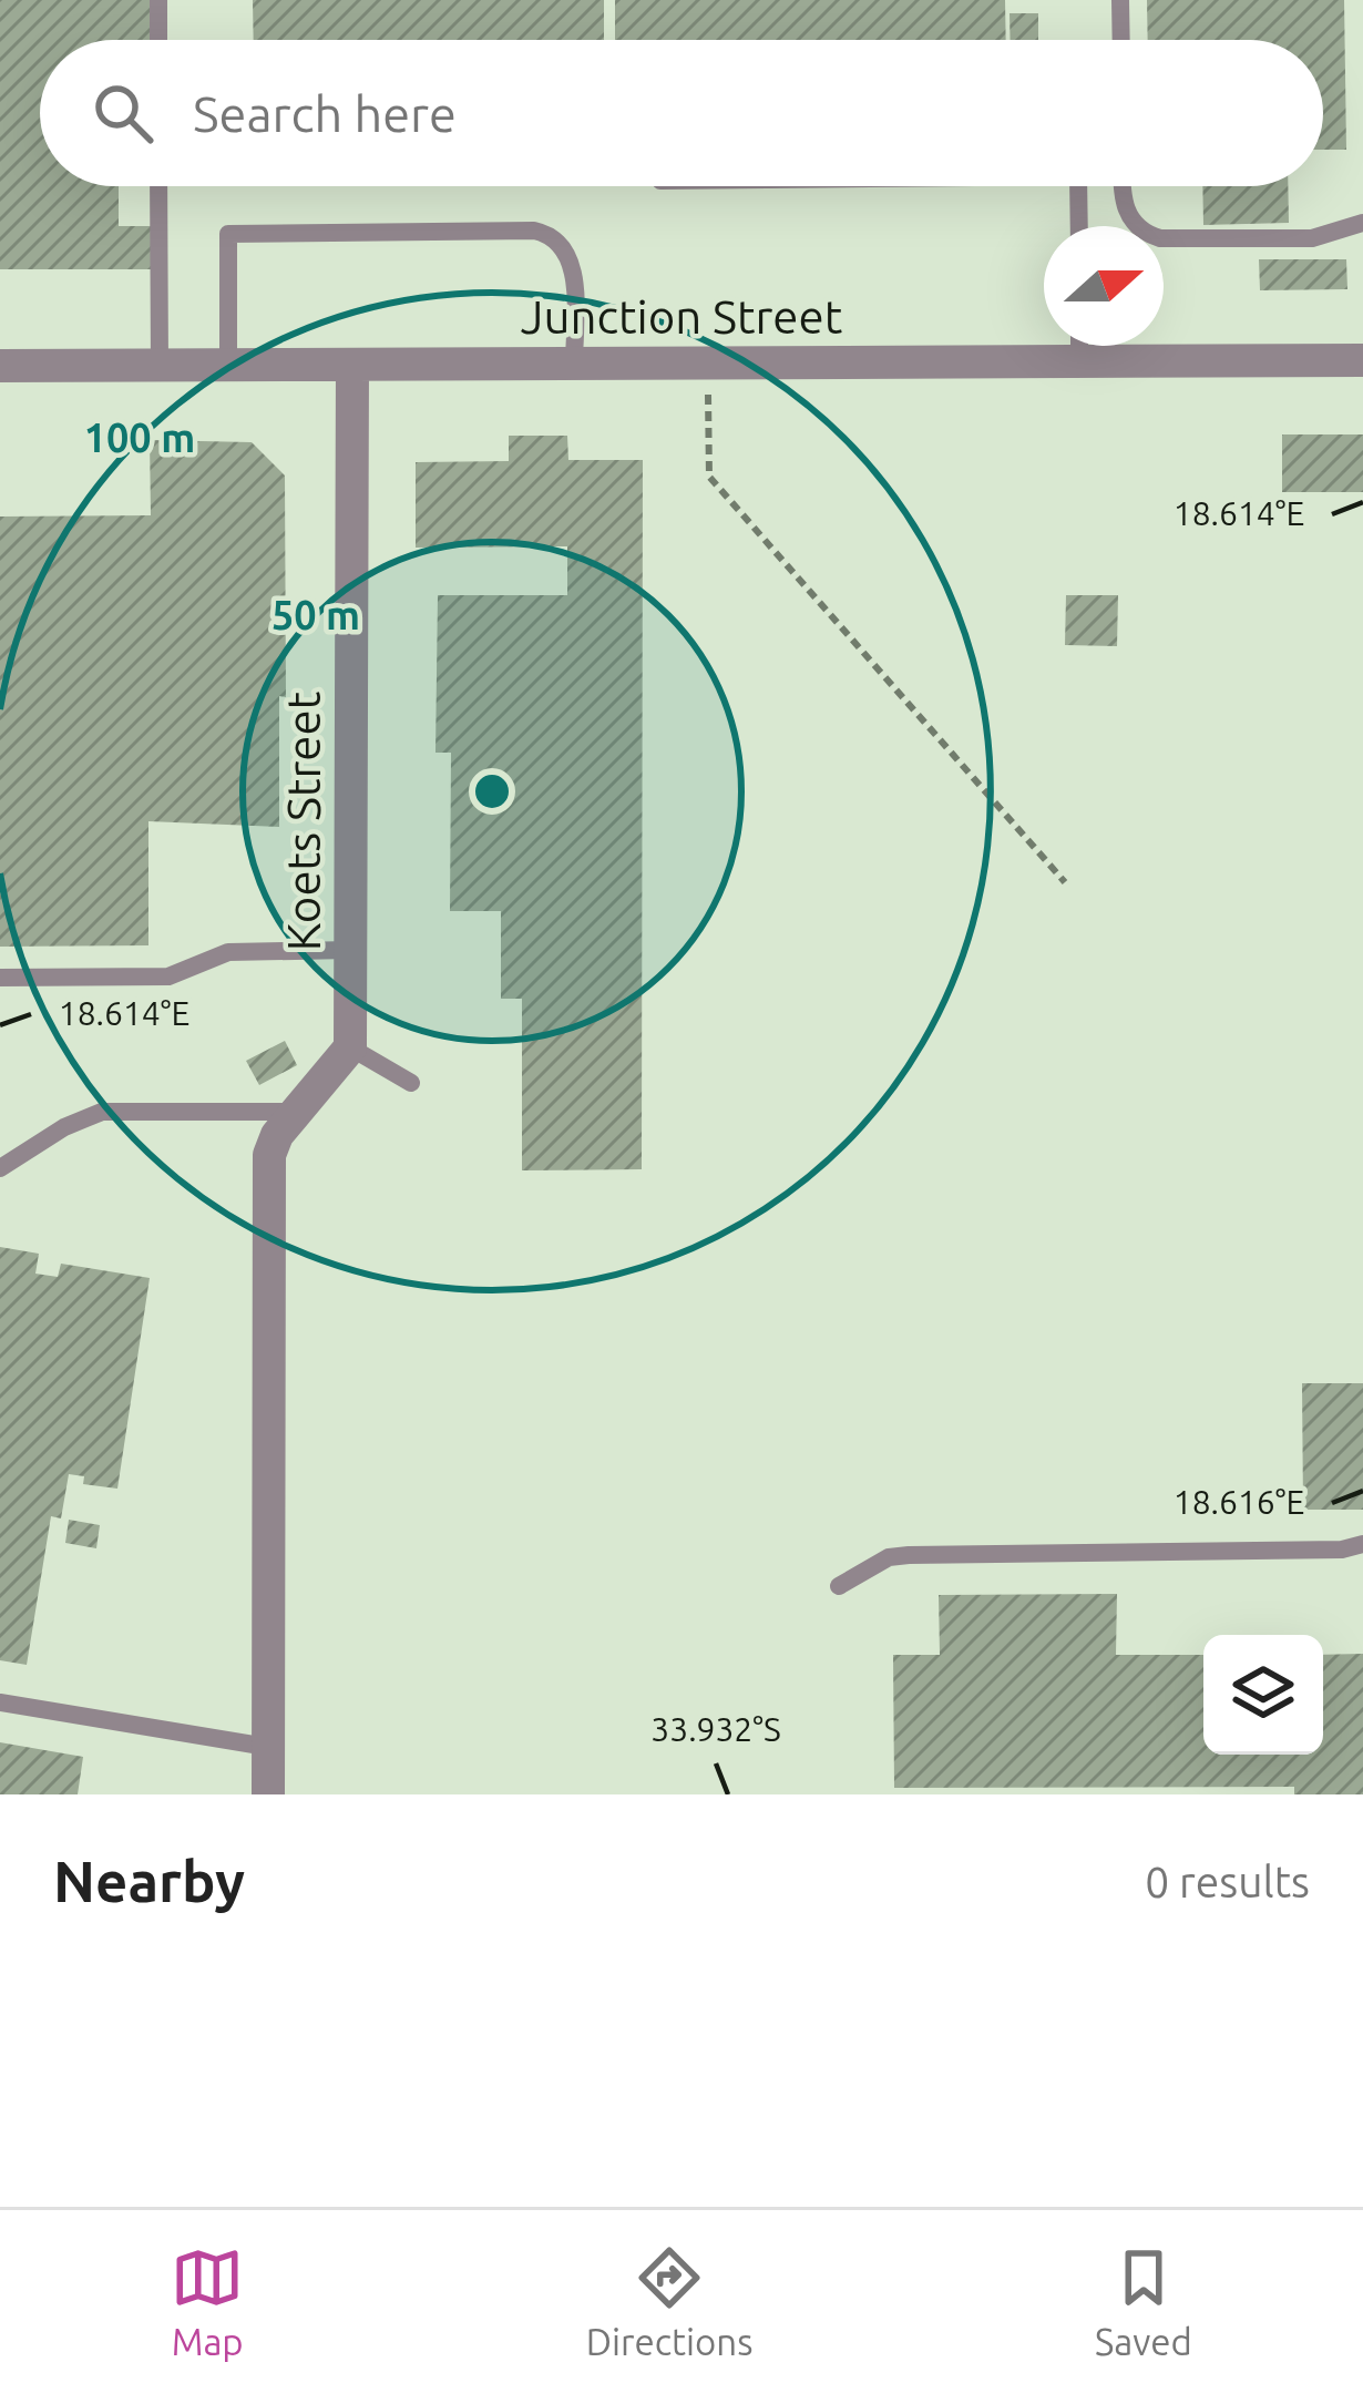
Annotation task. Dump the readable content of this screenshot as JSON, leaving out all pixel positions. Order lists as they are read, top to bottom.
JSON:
{
  "streets": {
    "street": ["Junction Street", "Koets Street"]
  },
  "crossings": [
    ["Junction Street", "Koets Street"]
  ],
  "north": "right",
  "page": {
    "search": "Search here",
    "heading": ["Nearby", "0 results"],
    "nav": ["Map", "Directions", "Saved"]
  },
  "coordinates": ["18.614°E", "18.616°E", "33.932°S"],
  "rings": ["100 m", "50 m"]
}
